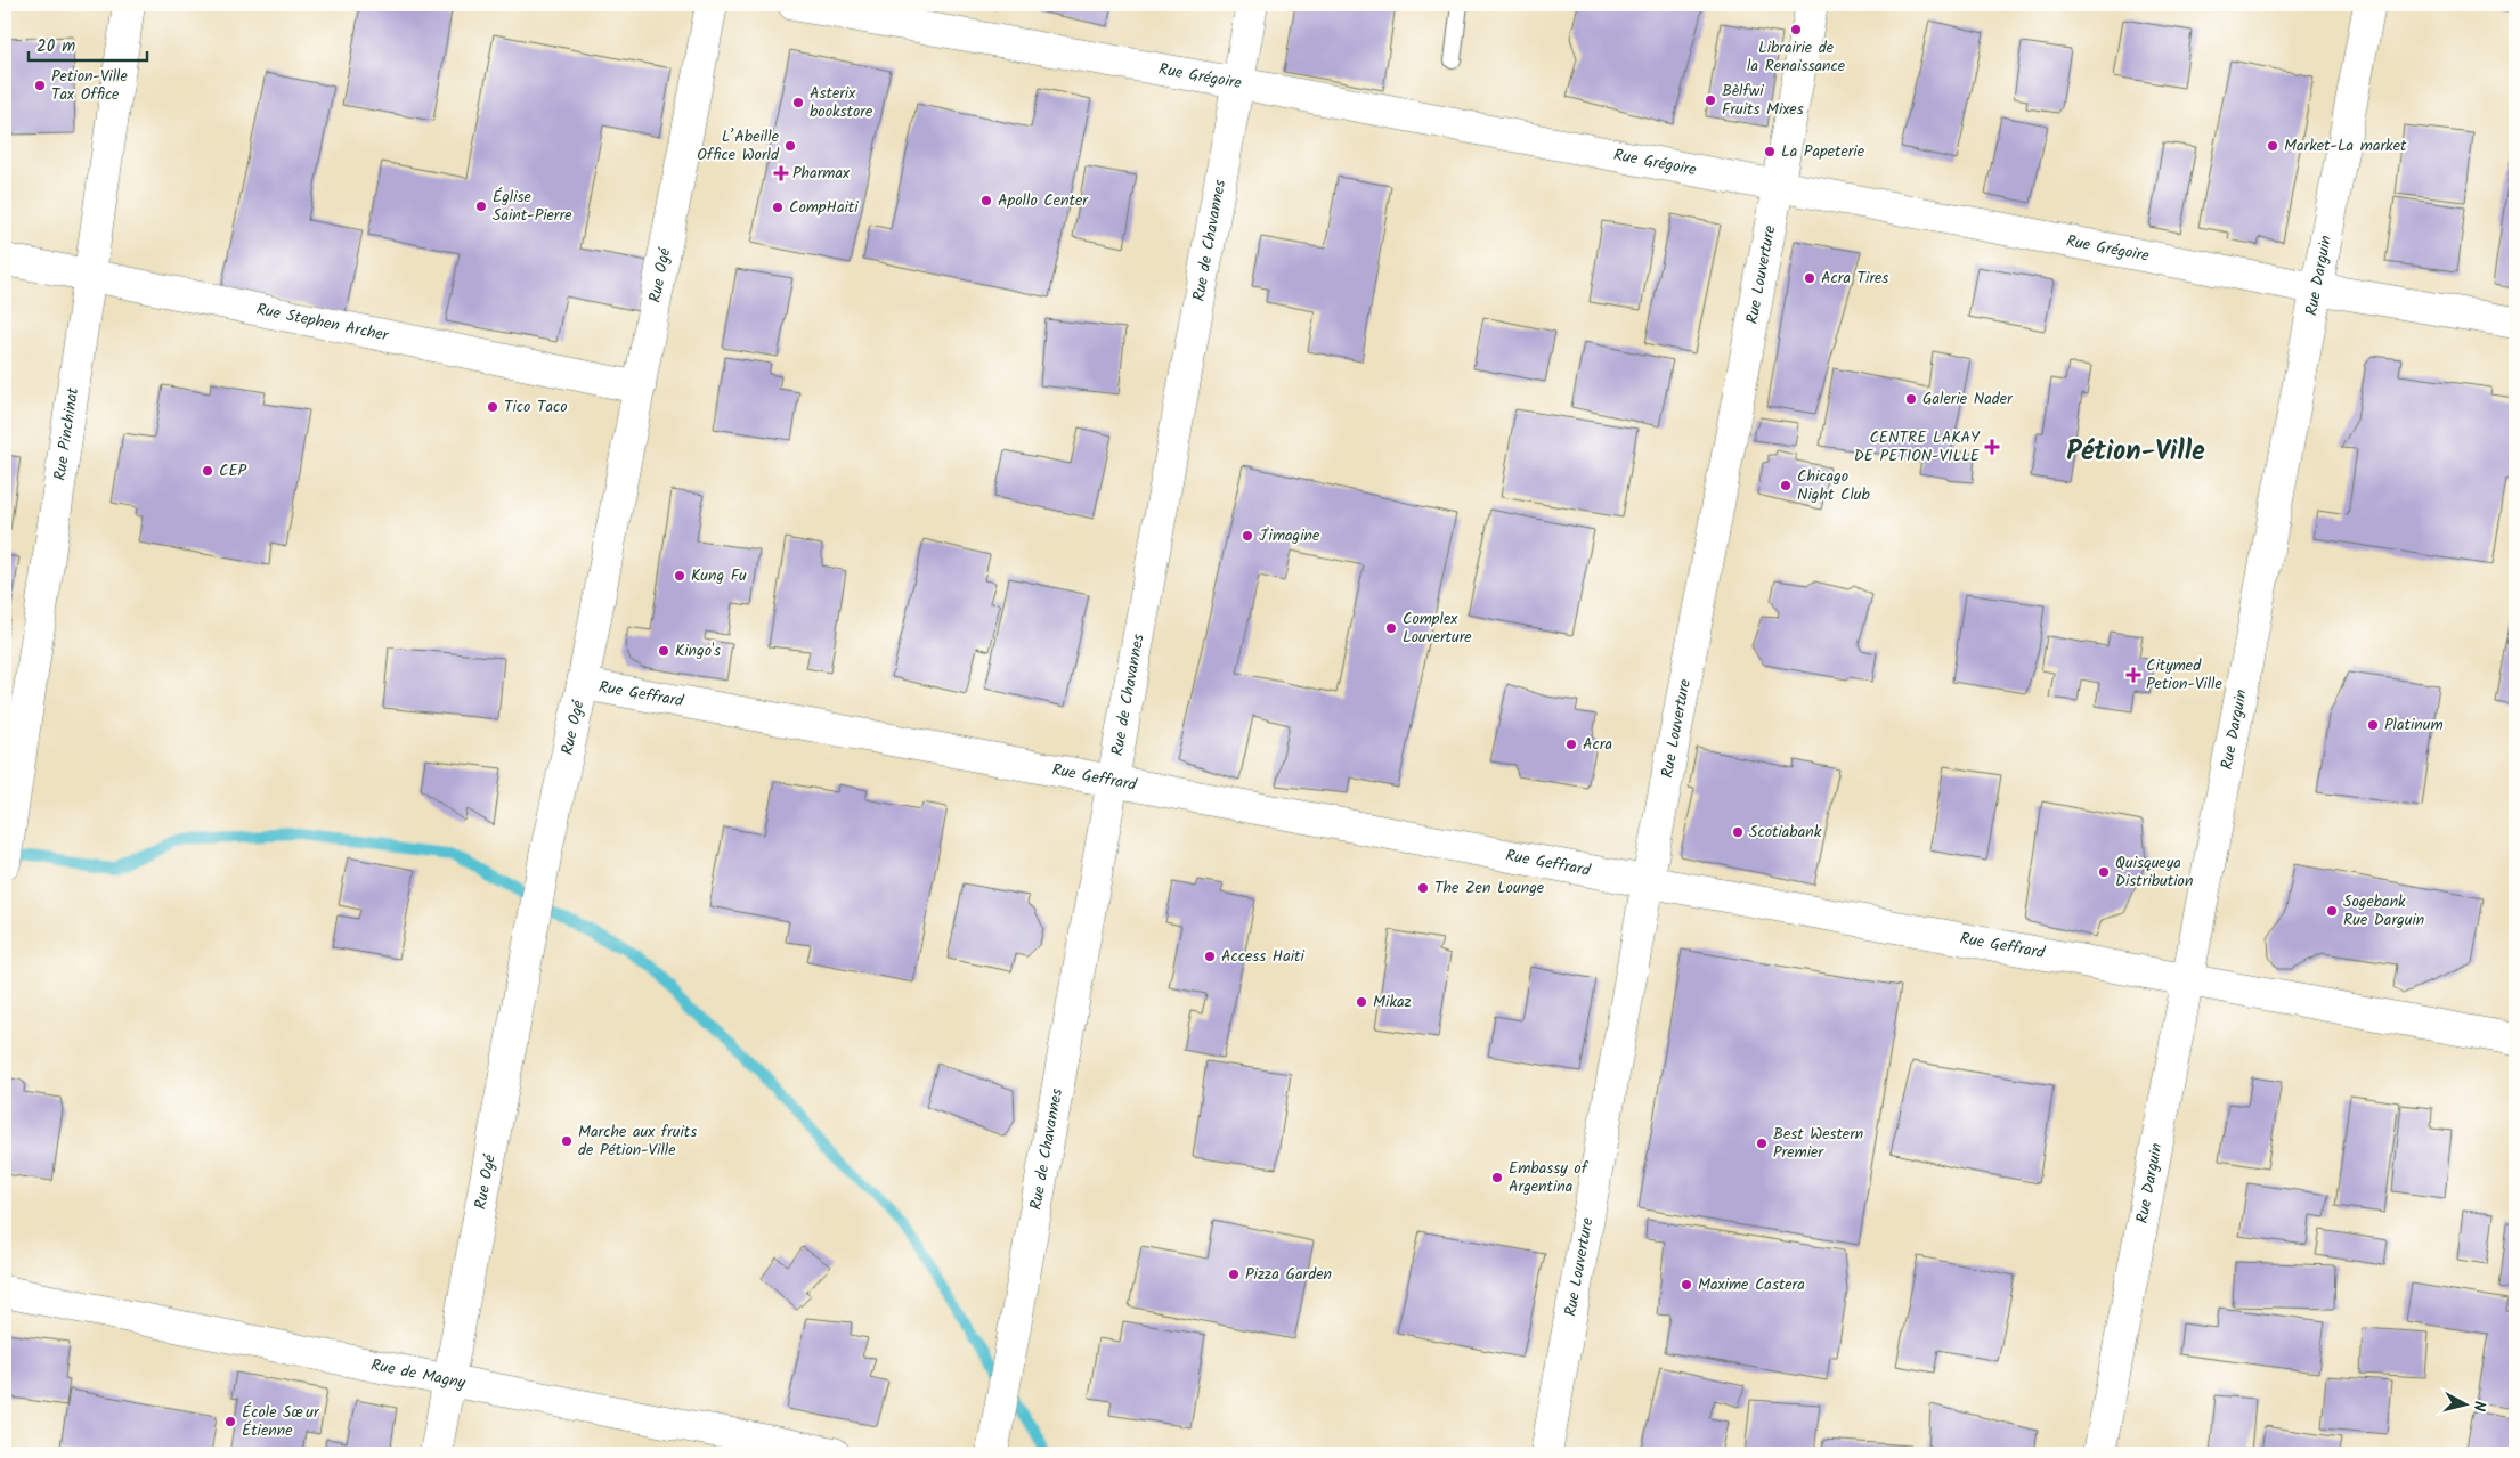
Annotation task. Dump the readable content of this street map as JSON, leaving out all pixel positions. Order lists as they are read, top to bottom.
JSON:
{
  "streets": {
    "street": [
      "Rue Grégoire",
      "Rue de Chavannes",
      "Rue Louverture",
      "Rue Darguin",
      "Rue Ogé",
      "Rue Stephen Archer",
      "Rue Pinchinat",
      "Rue Geffrard",
      "Rue de Magny"
    ]
  },
  "crossings": [
    ["Rue Grégoire", "Rue de Chavannes"],
    ["Rue Grégoire", "Rue Louverture"],
    ["Rue Grégoire", "Rue Darguin"],
    ["Rue de Chavannes", "Rue Geffrard"],
    ["Rue Louverture", "Rue Geffrard"],
    ["Rue Darguin", "Rue Geffrard"],
    ["Rue Ogé", "Rue Stephen Archer"],
    ["Rue Ogé", "Rue Geffrard"],
    ["Rue Ogé", "Rue de Magny"],
    ["Rue Stephen Archer", "Rue Pinchinat"]
  ],
  "districts": ["Pétion-Ville"],
  "places": {
    "other": [
      "Librairie de la Renaissance",
      "Petion-Ville Tax Office",
      "Bèlfwi Fruits Mixes",
      "Asterix bookstore",
      "L’Abeille Office World",
      "Market-La market",
      "La Papeterie",
      "Apollo Center",
      "Église Saint-Pierre",
      "CompHaiti",
      "Acra Tires",
      "Galerie Nader",
      "Tico Taco",
      "CEP",
      "Chicago Night Club",
      "J'imagine",
      "Kung Fu",
      "Complex Louverture",
      "Kingo's",
      "Platinum",
      "Acra",
      "Scotiabank",
      "Quisqueya Distribution",
      "The Zen Lounge",
      "Sogebank Rue Darguin",
      "Access Haiti",
      "Mikaz",
      "Marche aux fruits de Pétion-Ville",
      "Best Western Premier",
      "Embassy of Argentina",
      "Pizza Garden",
      "Maxime Castera",
      "École Sœur Étienne"
    ],
    "health": ["Pharmax", "CENTRE LAKAY DE PETION-VILLE", "Citymed Petion-Ville"]
  },
  "scale_bar": "20 m",
  "north": "right"
}
